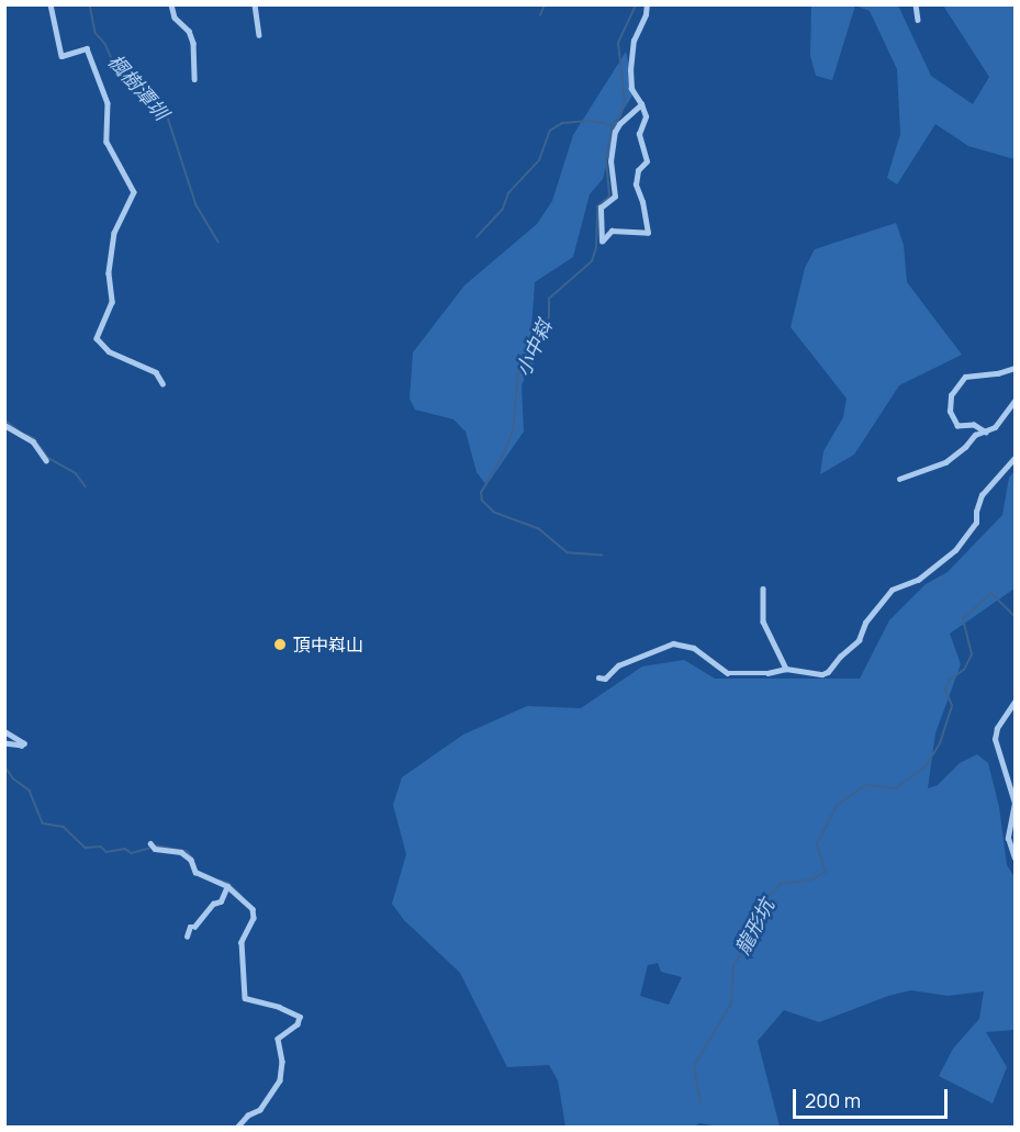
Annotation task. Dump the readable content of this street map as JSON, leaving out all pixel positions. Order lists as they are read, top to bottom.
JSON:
{
  "water": ["楓樹潭圳", "小中嵙", "龍形坑"],
  "places": ["頂中嵙山"],
  "scale_bar": "200 m"
}
